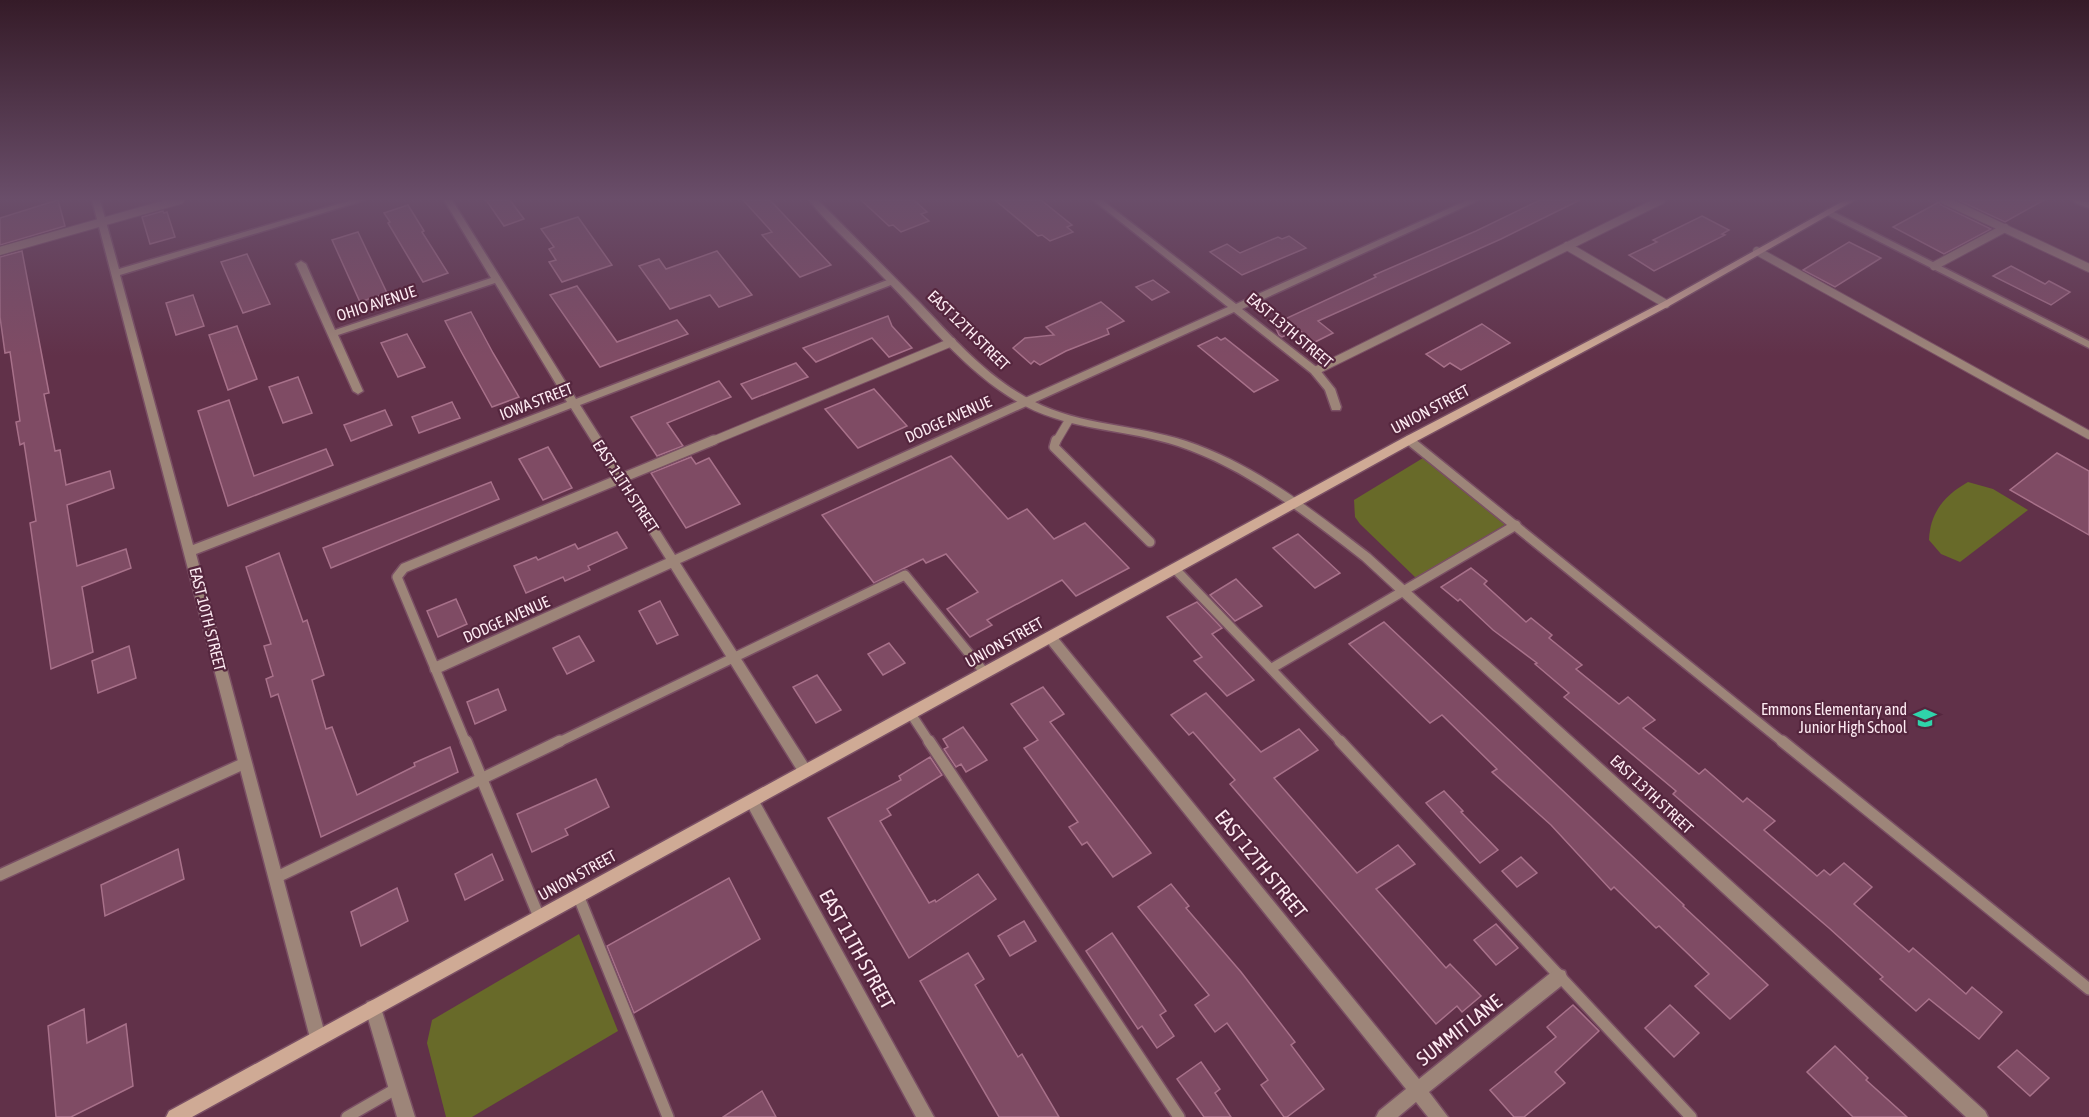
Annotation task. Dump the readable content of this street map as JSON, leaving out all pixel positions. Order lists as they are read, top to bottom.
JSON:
{
  "streets": {
    "main road": ["UNION STREET"],
    "street": [
      "OHIO AVENUE",
      "EAST 12TH STREET",
      "EAST 13TH STREET",
      "IOWA STREET",
      "DODGE AVENUE",
      "EAST 11TH STREET",
      "EAST 10TH STREET",
      "SUMMIT LANE"
    ]
  },
  "crossings": [
    ["OHIO AVENUE", "EAST 11TH STREET"],
    ["EAST 12TH STREET", "EAST 13TH STREET"],
    ["EAST 12TH STREET", "IOWA STREET"],
    ["EAST 12TH STREET", "UNION STREET"],
    ["EAST 12TH STREET", "DODGE AVENUE"],
    ["EAST 12TH STREET", "SUMMIT LANE"],
    ["EAST 13TH STREET", "UNION STREET"],
    ["EAST 13TH STREET", "DODGE AVENUE"],
    ["IOWA STREET", "EAST 11TH STREET"],
    ["IOWA STREET", "EAST 10TH STREET"],
    ["UNION STREET", "EAST 11TH STREET"],
    ["UNION STREET", "EAST 10TH STREET"],
    ["DODGE AVENUE", "EAST 11TH STREET"]
  ],
  "places": {
    "school or university": ["Emmons Elementary and Junior High School"]
  }
}
